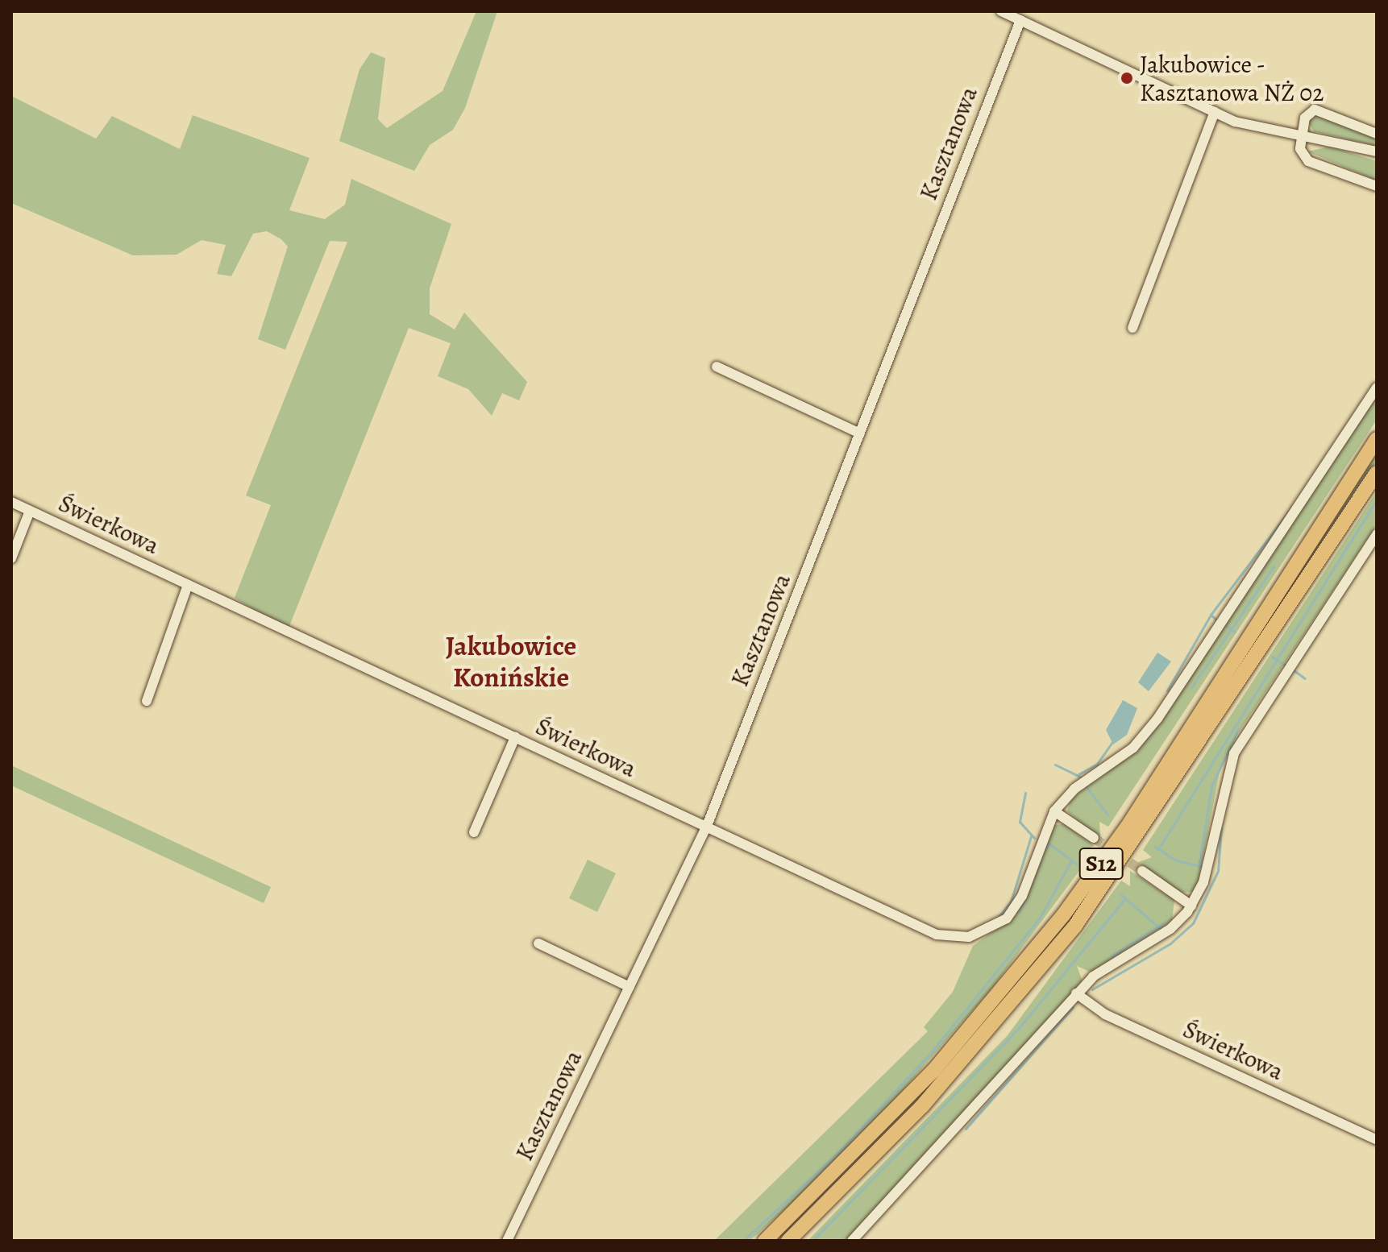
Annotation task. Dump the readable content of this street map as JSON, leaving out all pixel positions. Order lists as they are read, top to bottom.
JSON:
{
  "streets": {
    "highway": ["S12"],
    "street": ["Kasztanowa", "Świerkowa"]
  },
  "crossings": [
    ["Kasztanowa", "Świerkowa"]
  ],
  "districts": ["Jakubowice Konińskie"],
  "places": ["Jakubowice - Kasztanowa NŻ 02"]
}
